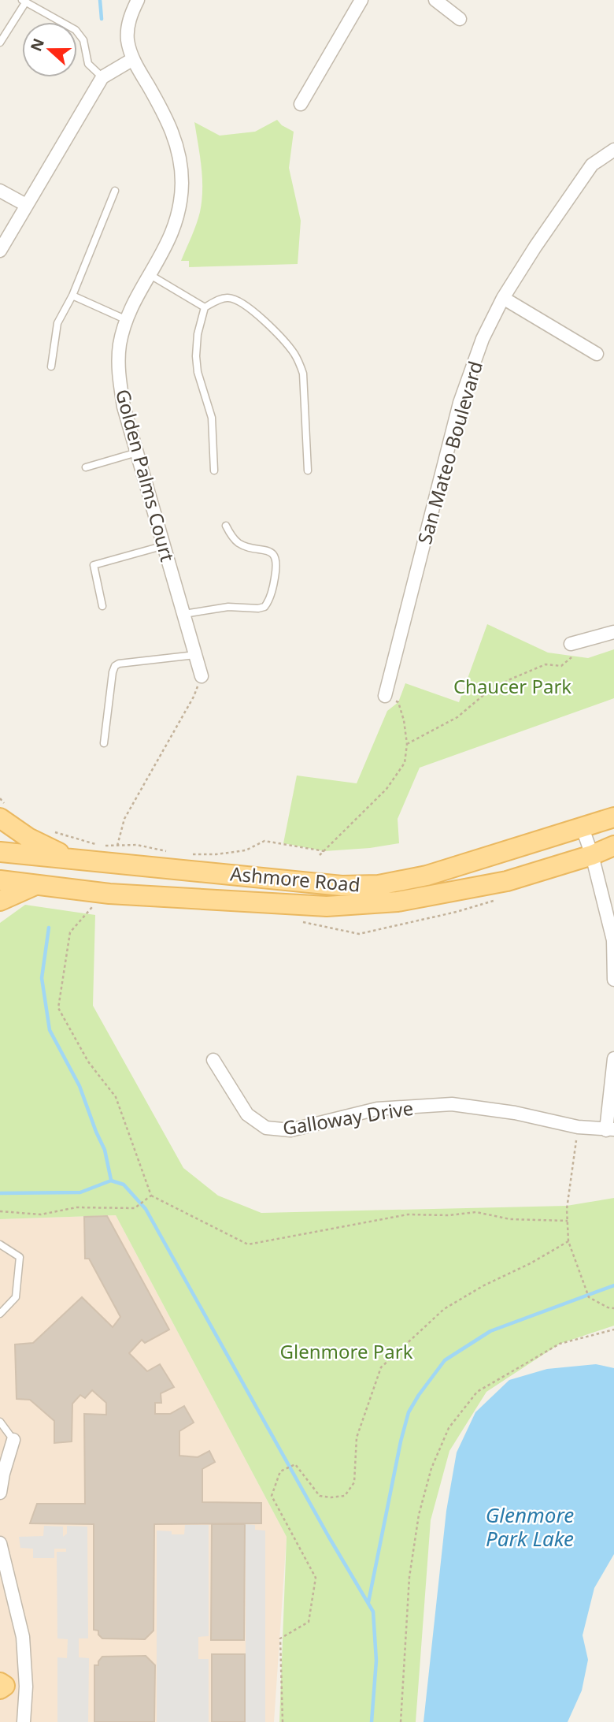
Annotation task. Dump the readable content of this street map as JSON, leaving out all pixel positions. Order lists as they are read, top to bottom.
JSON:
{
  "streets": {
    "main road": ["Ashmore Road"],
    "street": ["San Mateo Boulevard", "Golden Palms Court", "Galloway Drive"]
  },
  "water": ["Glenmore Park Lake"],
  "parks": ["Chaucer Park", "Glenmore Park"],
  "north": "left"
}
